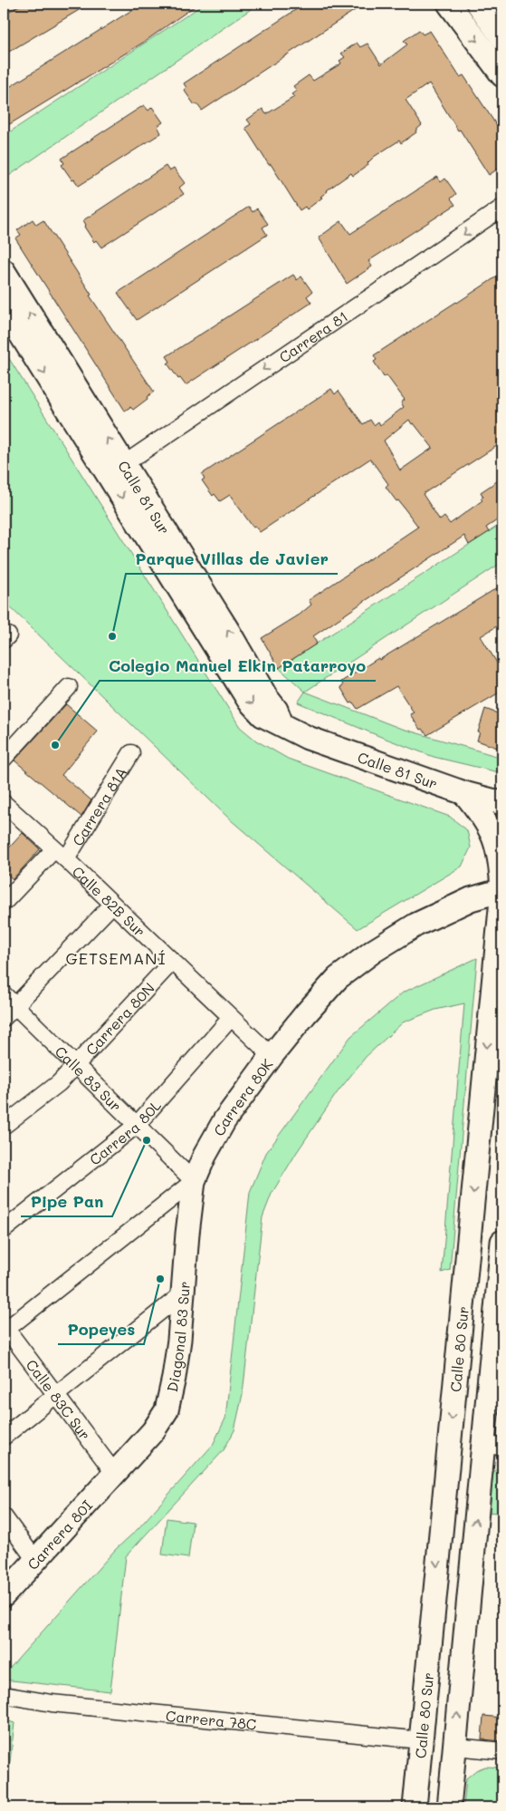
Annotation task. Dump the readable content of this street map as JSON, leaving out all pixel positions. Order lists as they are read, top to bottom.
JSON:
{
  "streets": {
    "street": [
      "Carrera 81",
      "Calle 81 Sur",
      "Carrera 81A",
      "Calle 82B Sur",
      "Carrera 80N",
      "Calle 83 Sur",
      "Carrera 80K",
      "Carrera 80L",
      "Diagonal 83 Sur",
      "Calle 80 Sur",
      "Calle 83C Sur",
      "Carrera 80I",
      "Carrera 78C"
    ]
  },
  "crossings": [
    ["Carrera 81", "Calle 81 Sur"],
    ["Calle 81 Sur", "Carrera 80K"],
    ["Calle 81 Sur", "Calle 80 Sur"],
    ["Carrera 81A", "Calle 82B Sur"],
    ["Calle 82B Sur", "Carrera 80N"],
    ["Calle 82B Sur", "Carrera 80K"],
    ["Calle 82B Sur", "Carrera 80L"],
    ["Carrera 80N", "Calle 83 Sur"],
    ["Calle 83 Sur", "Carrera 80K"],
    ["Calle 83 Sur", "Carrera 80L"],
    ["Calle 83 Sur", "Diagonal 83 Sur"],
    ["Carrera 80K", "Diagonal 83 Sur"],
    ["Carrera 80K", "Calle 80 Sur"],
    ["Carrera 80K", "Calle 83C Sur"],
    ["Diagonal 83 Sur", "Calle 83C Sur"],
    ["Diagonal 83 Sur", "Carrera 80I"],
    ["Calle 80 Sur", "Carrera 78C"],
    ["Calle 83C Sur", "Carrera 80I"]
  ],
  "one_way": ["Carrera 81"],
  "districts": ["GETSEMANÍ"],
  "places": [
    "Parque Villas de Javier",
    "Colegio Manuel Elkin Patarroyo",
    "Pipe Pan",
    "Popeyes"
  ]
}
